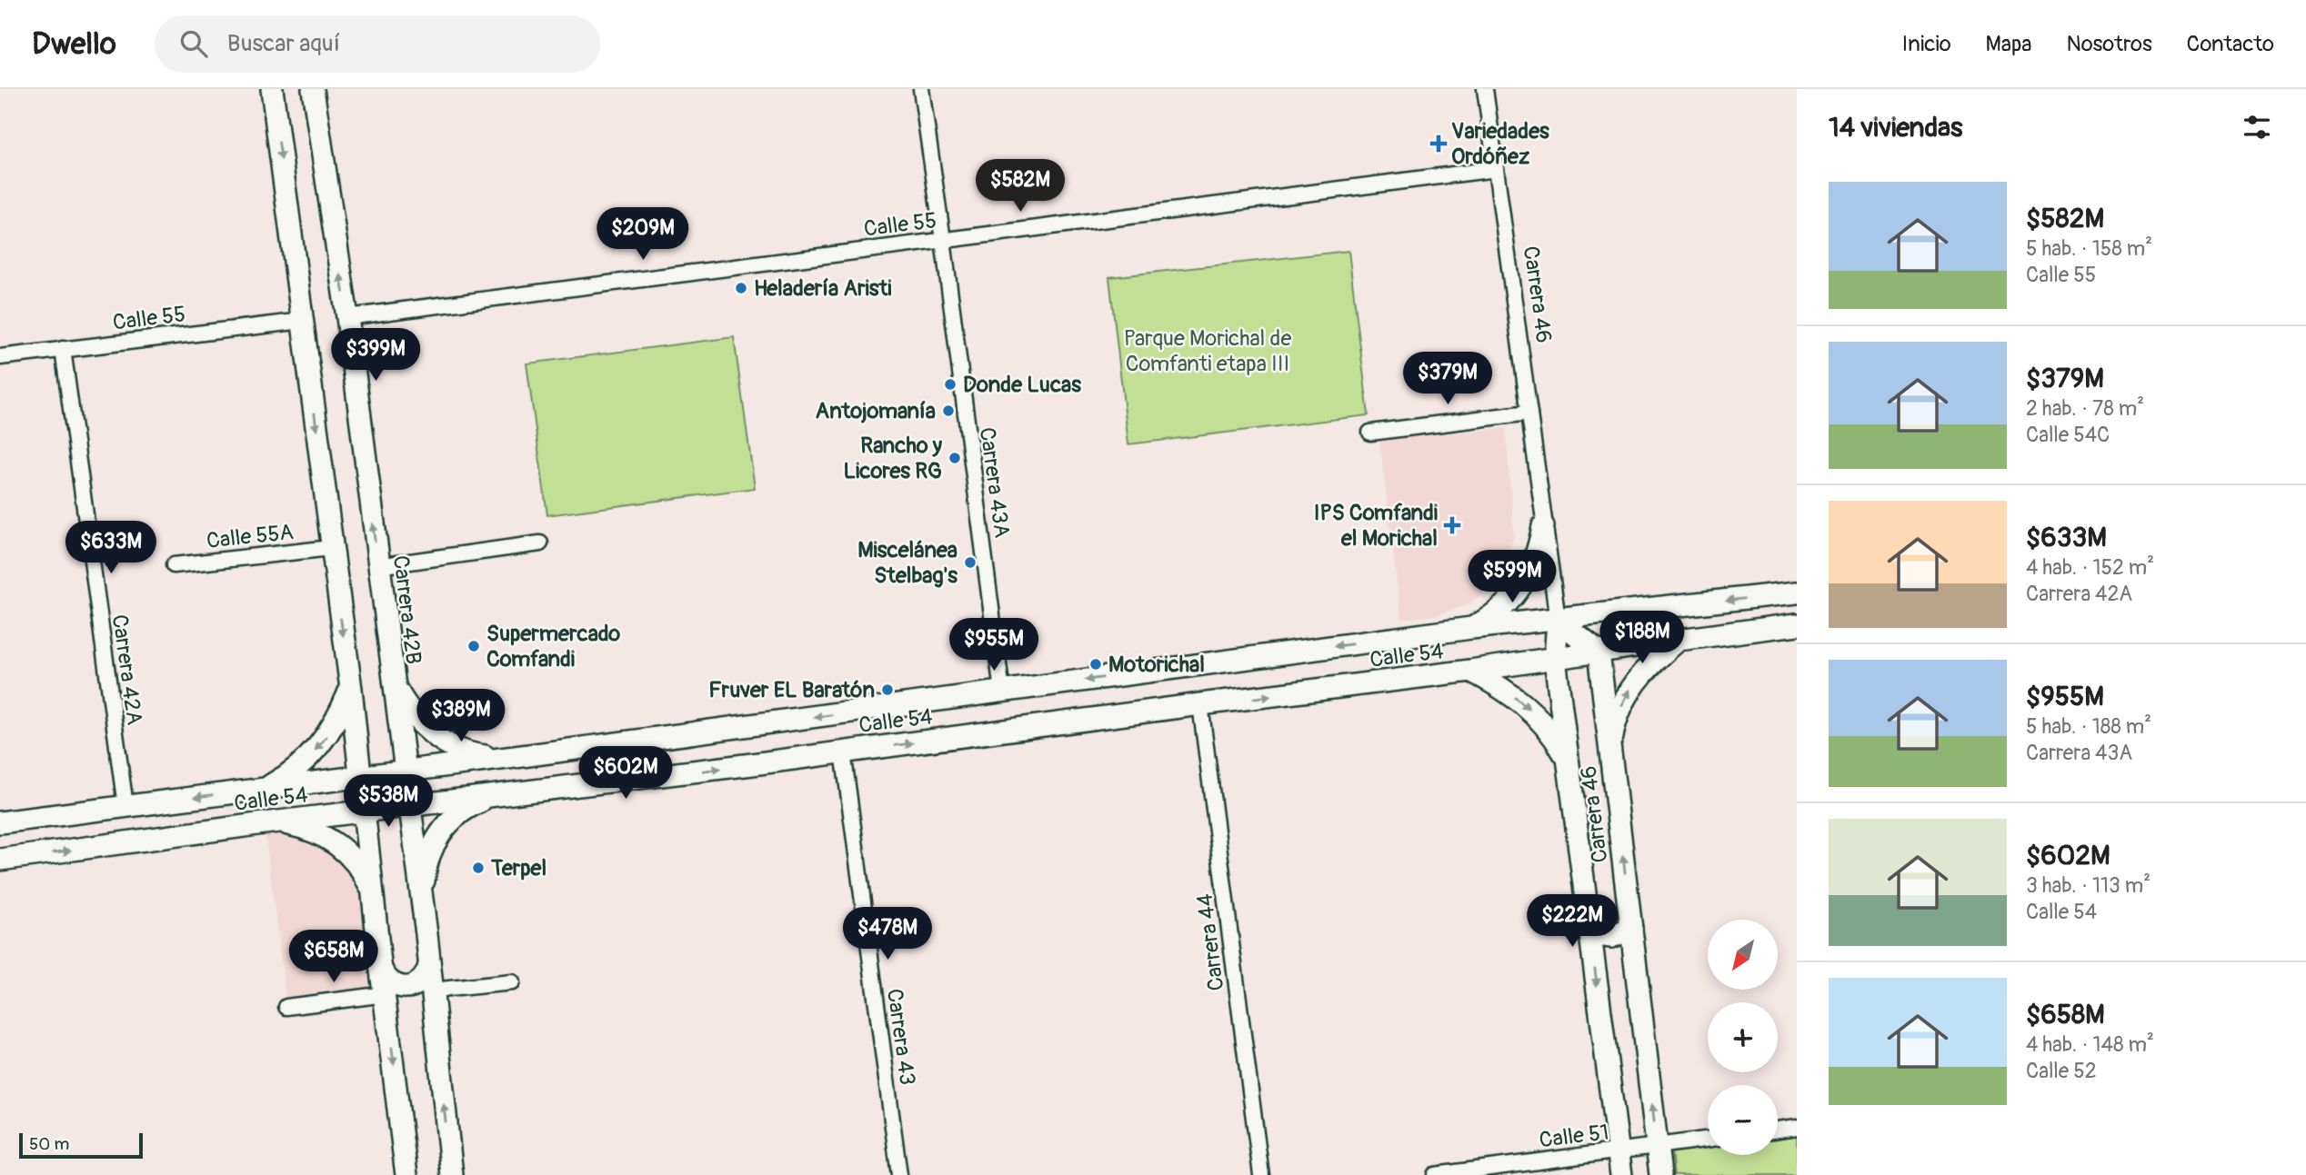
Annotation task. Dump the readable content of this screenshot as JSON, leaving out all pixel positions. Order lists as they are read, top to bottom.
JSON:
{
  "streets": {
    "main road": ["Carrera 46", "Carrera 42B", "Calle 54"],
    "street": [
      "Calle 55",
      "Carrera 43A",
      "Calle 55A",
      "Carrera 42A",
      "Carrera 44",
      "Carrera 43",
      "Calle 51"
    ]
  },
  "crossings": [
    ["Calle 55", "Carrera 46"],
    ["Calle 55", "Carrera 43A"],
    ["Calle 55", "Carrera 42B"],
    ["Calle 55", "Carrera 42A"],
    ["Carrera 46", "Calle 54"],
    ["Carrera 46", "Calle 51"],
    ["Carrera 43A", "Calle 54"],
    ["Carrera 42B", "Calle 54"],
    ["Calle 54", "Carrera 42A"],
    ["Calle 54", "Carrera 44"],
    ["Calle 54", "Carrera 43"]
  ],
  "parks": ["Parque Morichal de Comfanti etapa III"],
  "places": {
    "health": ["Variedades Ordóñez", "IPS Comfandi el Morichal"],
    "other": [
      "Heladería Aristi",
      "Donde Lucas",
      "Antojomanía",
      "Rancho y Licores RG",
      "Miscelánea Stelbag's",
      "Supermercado Comfandi",
      "Motorichal",
      "Fruver EL Baratón",
      "Terpel"
    ]
  },
  "scale_bar": "50 m",
  "north": "bottom left",
  "page": {
    "header": "Dwello",
    "search": "Buscar aquí",
    "nav": [
      "Inicio",
      "Mapa",
      "Nosotros",
      "Contacto"
    ],
    "heading": "14 viviendas",
    "price": [
      "$582M",
      "$209M",
      "$399M",
      "$379M",
      "$633M",
      "$599M",
      "$188M",
      "$955M",
      "$389M",
      "$602M",
      "$538M",
      "$222M",
      "$478M",
      "$658M"
    ],
    "list": [
      {
        "name": "$582M",
        "note": "5 hab. · 158 m² · Calle 55"
      },
      {
        "name": "$379M",
        "note": "2 hab. · 78 m² · Calle 54C"
      },
      {
        "name": "$633M",
        "note": "4 hab. · 152 m² · Carrera 42A"
      },
      {
        "name": "$955M",
        "note": "5 hab. · 188 m² · Carrera 43A"
      },
      {
        "name": "$602M",
        "note": "3 hab. · 113 m² · Calle 54"
      },
      {
        "name": "$658M",
        "note": "4 hab. · 148 m² · Calle 52"
      }
    ],
    "map_buttons": ["+", "−"],
    "scale": "50 m"
  }
}
